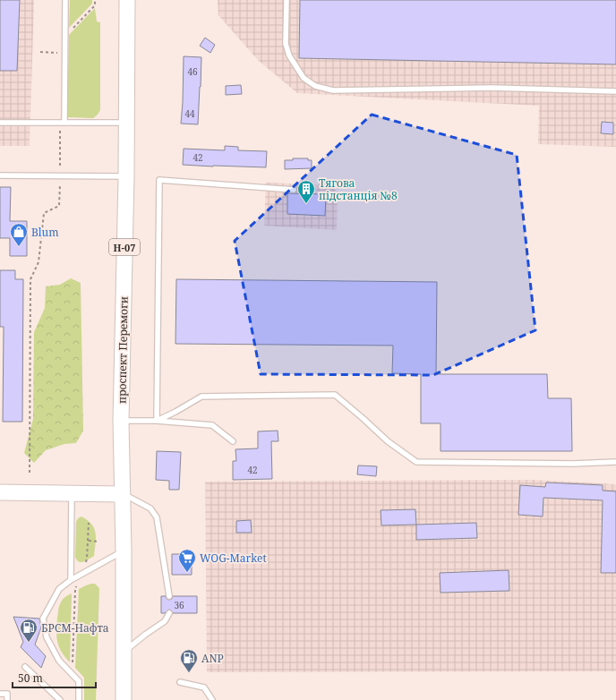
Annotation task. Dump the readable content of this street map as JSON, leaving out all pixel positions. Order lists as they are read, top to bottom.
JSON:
{
  "streets": {
    "main road": ["Н-07", "проспект Перемоги"]
  },
  "places": {
    "building": ["Тягова підстанція №8"],
    "shop": ["Blum"],
    "supermarket": ["WOG-Market"],
    "fuel station": ["БРСМ-Нафта", "ANP"]
  },
  "house_numbers": [
    "46",
    "44",
    "42",
    "42",
    "36"
  ],
  "scale_bar": "50 m"
}
